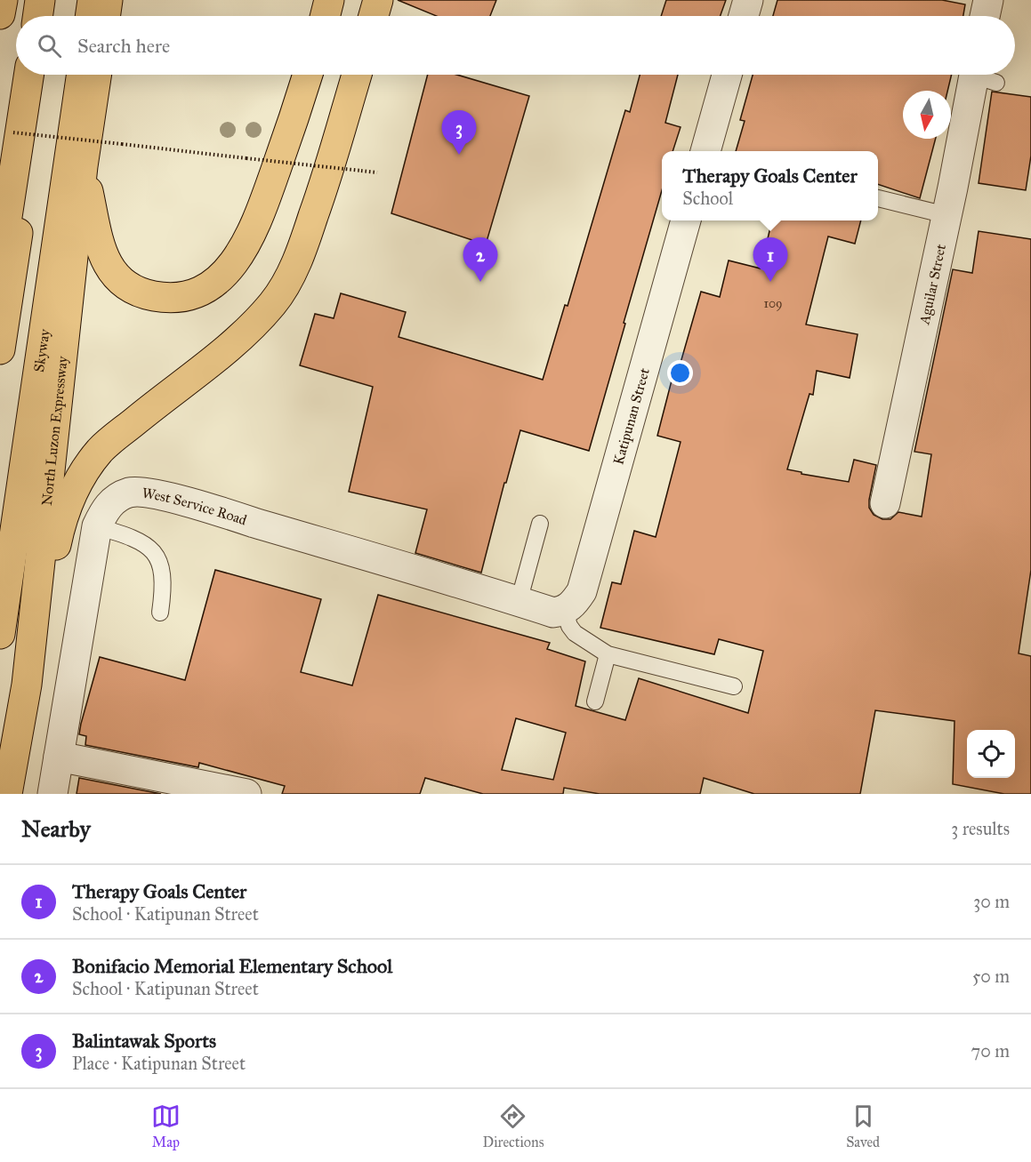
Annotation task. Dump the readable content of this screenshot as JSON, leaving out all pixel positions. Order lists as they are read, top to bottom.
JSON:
{
  "streets": {
    "highway": ["Skyway", "North Luzon Expressway"],
    "street": ["Aguilar Street", "Katipunan Street", "West Service Road"]
  },
  "crossings": [
    ["Katipunan Street", "West Service Road"]
  ],
  "house_numbers": ["109"],
  "north": "bottom",
  "page": {
    "search": "Search here",
    "pins": ["3", "1", "2"],
    "popup": ["Therapy Goals Center", "School"],
    "heading": ["Nearby", "3 results"],
    "list": [
      {
        "mark": "1",
        "name": "Therapy Goals Center",
        "note": "School · Katipunan Street",
        "value": "30 m"
      },
      {
        "mark": "2",
        "name": "Bonifacio Memorial Elementary School",
        "note": "School · Katipunan Street",
        "value": "50 m"
      },
      {
        "mark": "3",
        "name": "Balintawak Sports",
        "note": "Place · Katipunan Street",
        "value": "70 m"
      }
    ],
    "nav": ["Map", "Directions", "Saved"]
  }
}
